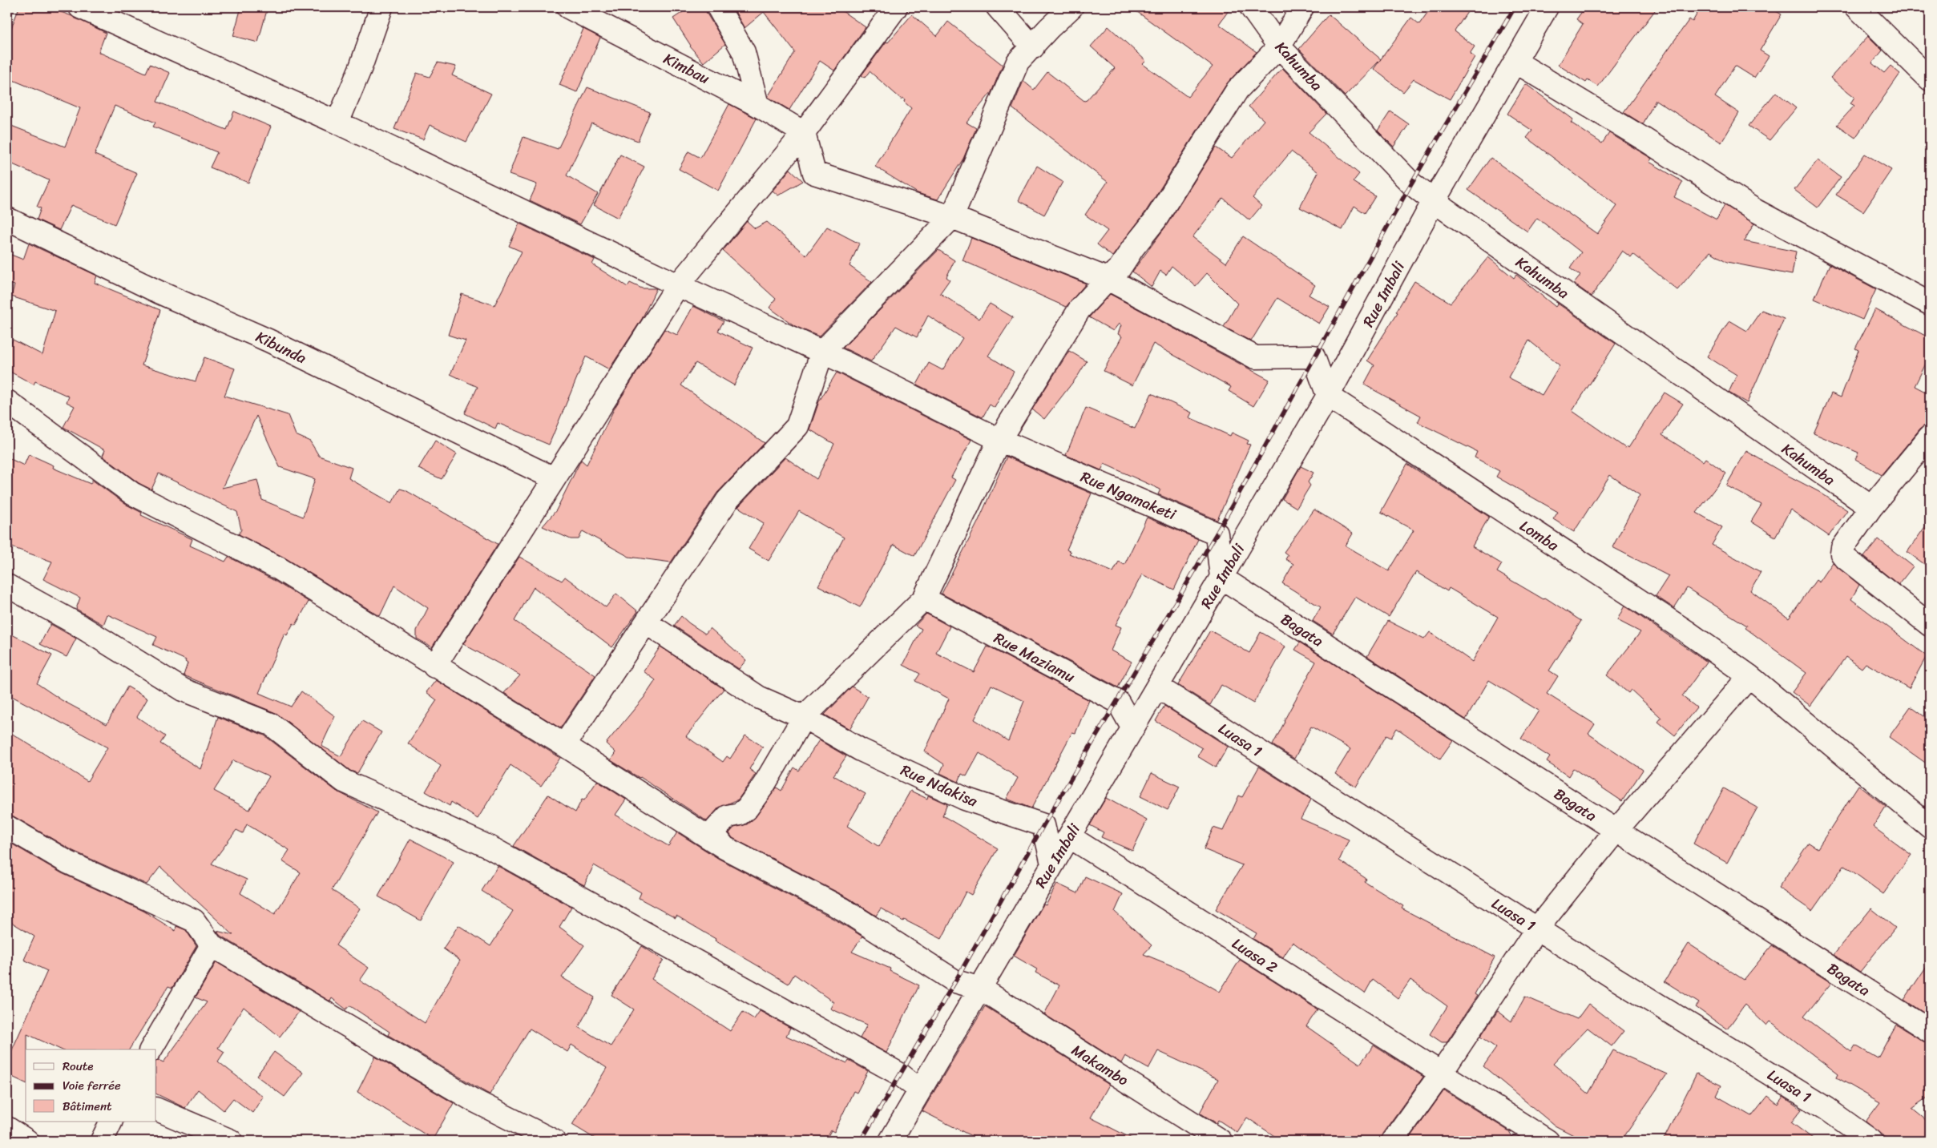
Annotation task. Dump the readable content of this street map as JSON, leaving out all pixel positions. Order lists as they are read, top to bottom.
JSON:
{
  "streets": {
    "street": [
      "Kahumba",
      "Kimbau",
      "Rue Imbali",
      "Kibunda",
      "Rue Ngamaketi",
      "Lomba",
      "Bagata",
      "Rue Maziamu",
      "Luasa 1",
      "Rue Ndakisa",
      "Luasa 2",
      "Makambo"
    ]
  },
  "crossings": [
    ["Kahumba", "Rue Imbali"],
    ["Rue Imbali", "Rue Ngamaketi"],
    ["Rue Imbali", "Lomba"],
    ["Rue Imbali", "Bagata"],
    ["Rue Imbali", "Rue Maziamu"],
    ["Rue Imbali", "Luasa 1"],
    ["Rue Imbali", "Rue Ndakisa"],
    ["Rue Imbali", "Luasa 2"],
    ["Rue Imbali", "Makambo"],
    ["Rue Ngamaketi", "Bagata"]
  ],
  "legend": ["Route", "Voie ferrée", "Bâtiment"]
}
